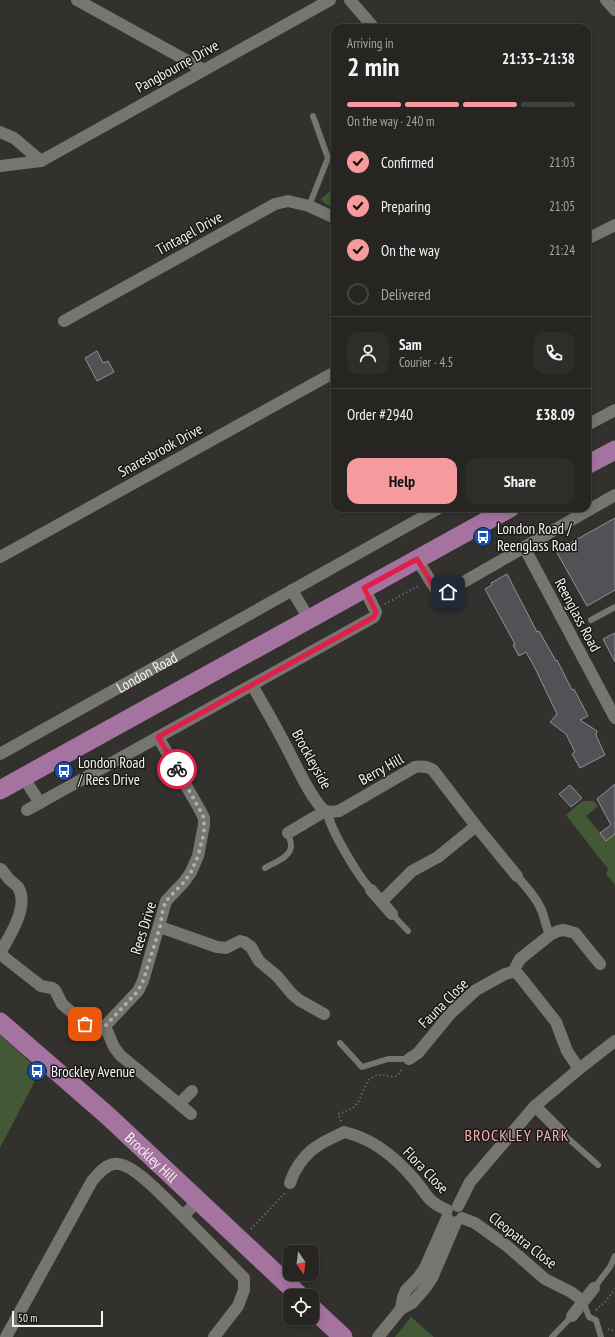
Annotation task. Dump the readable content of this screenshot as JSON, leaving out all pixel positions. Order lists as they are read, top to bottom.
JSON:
{
  "streets": {
    "main road": ["Brockley Hill"],
    "street": [
      "Pangbourne Drive",
      "Tintagel Drive",
      "Snaresbrook Drive",
      "Reenglass Road",
      "London Road",
      "Brockleyside",
      "Berry Hill",
      "Rees Drive",
      "Fauna Close",
      "Flora Close",
      "Cleopatra Close"
    ]
  },
  "crossings": [
    ["Brockleyside", "Berry Hill"],
    ["Flora Close", "Cleopatra Close"]
  ],
  "districts": ["BROCKLEY PARK"],
  "places": {
    "bus stop": ["London Road / Reenglass Road", "London Road / Rees Drive", "Brockley Avenue"]
  },
  "scale_bar": "50 m",
  "north": "bottom",
  "page": {
    "heading": ["2 min", "Arriving in", "21:33–21:38"],
    "panel": [
      "Sam",
      "Courier · 4.5",
      "Order #2940",
      "£38.09"
    ],
    "bar": "On the way · 240 m",
    "list": [
      ["Confirmed", "21:03"],
      ["Preparing", "21:05"],
      ["On the way", "21:24"],
      "Delivered"
    ],
    "buttons": ["Help", "Share"],
    "scale": "50 m"
  }
}
